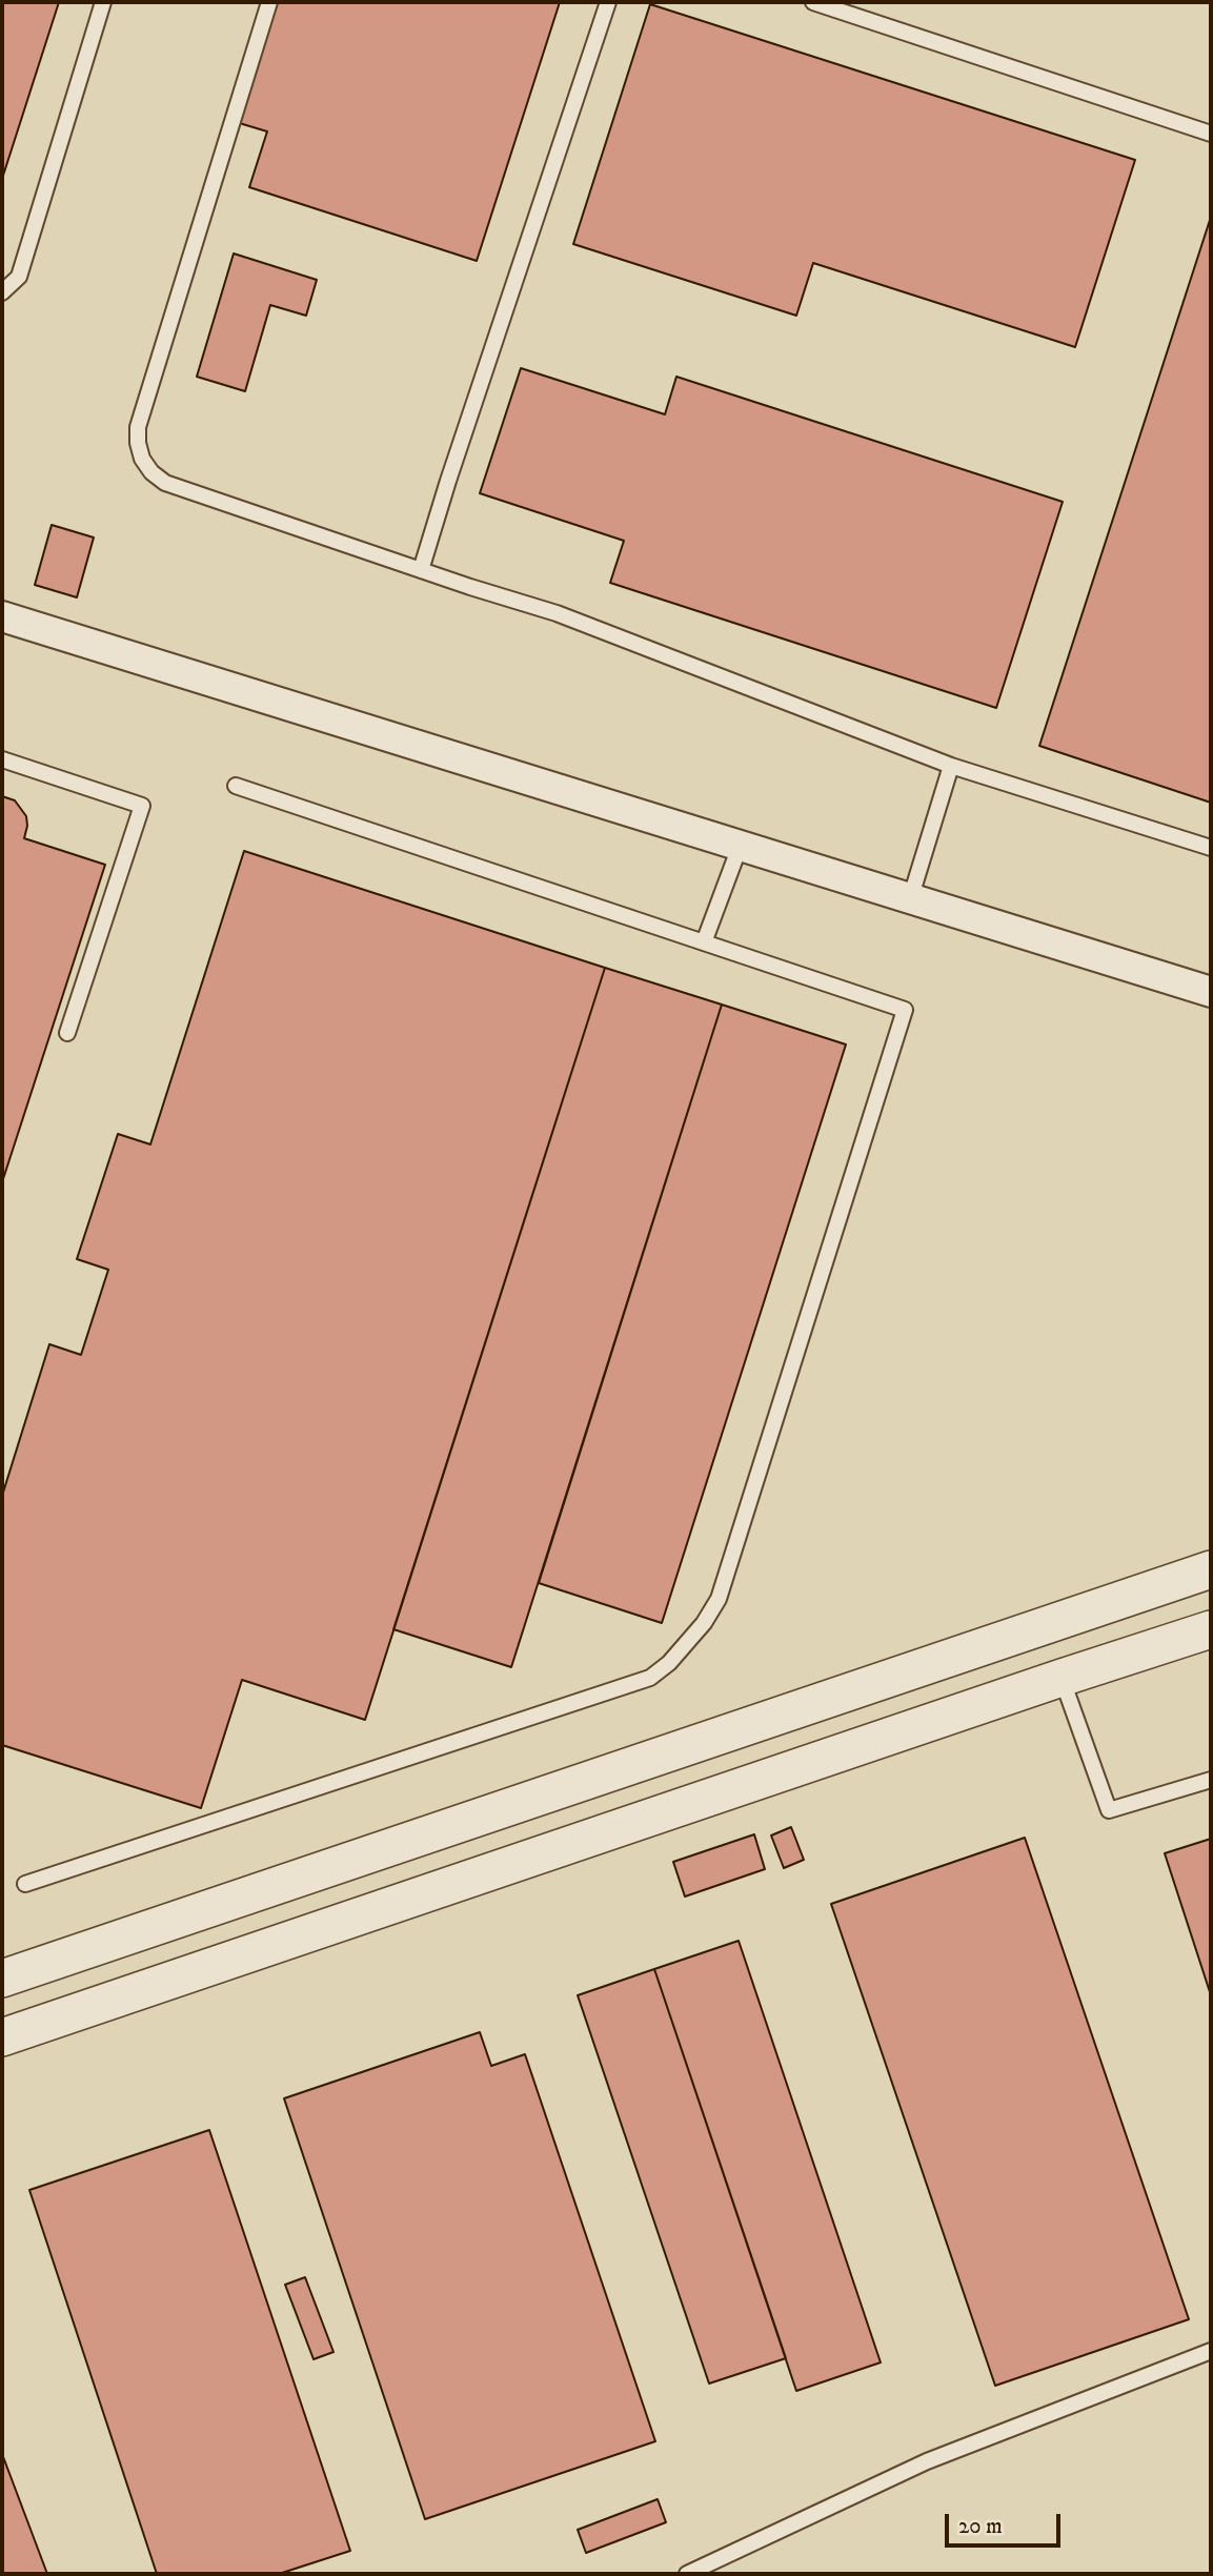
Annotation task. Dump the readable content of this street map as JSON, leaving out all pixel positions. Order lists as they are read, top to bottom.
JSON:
{
  "scale_bar": "20 m"
}
